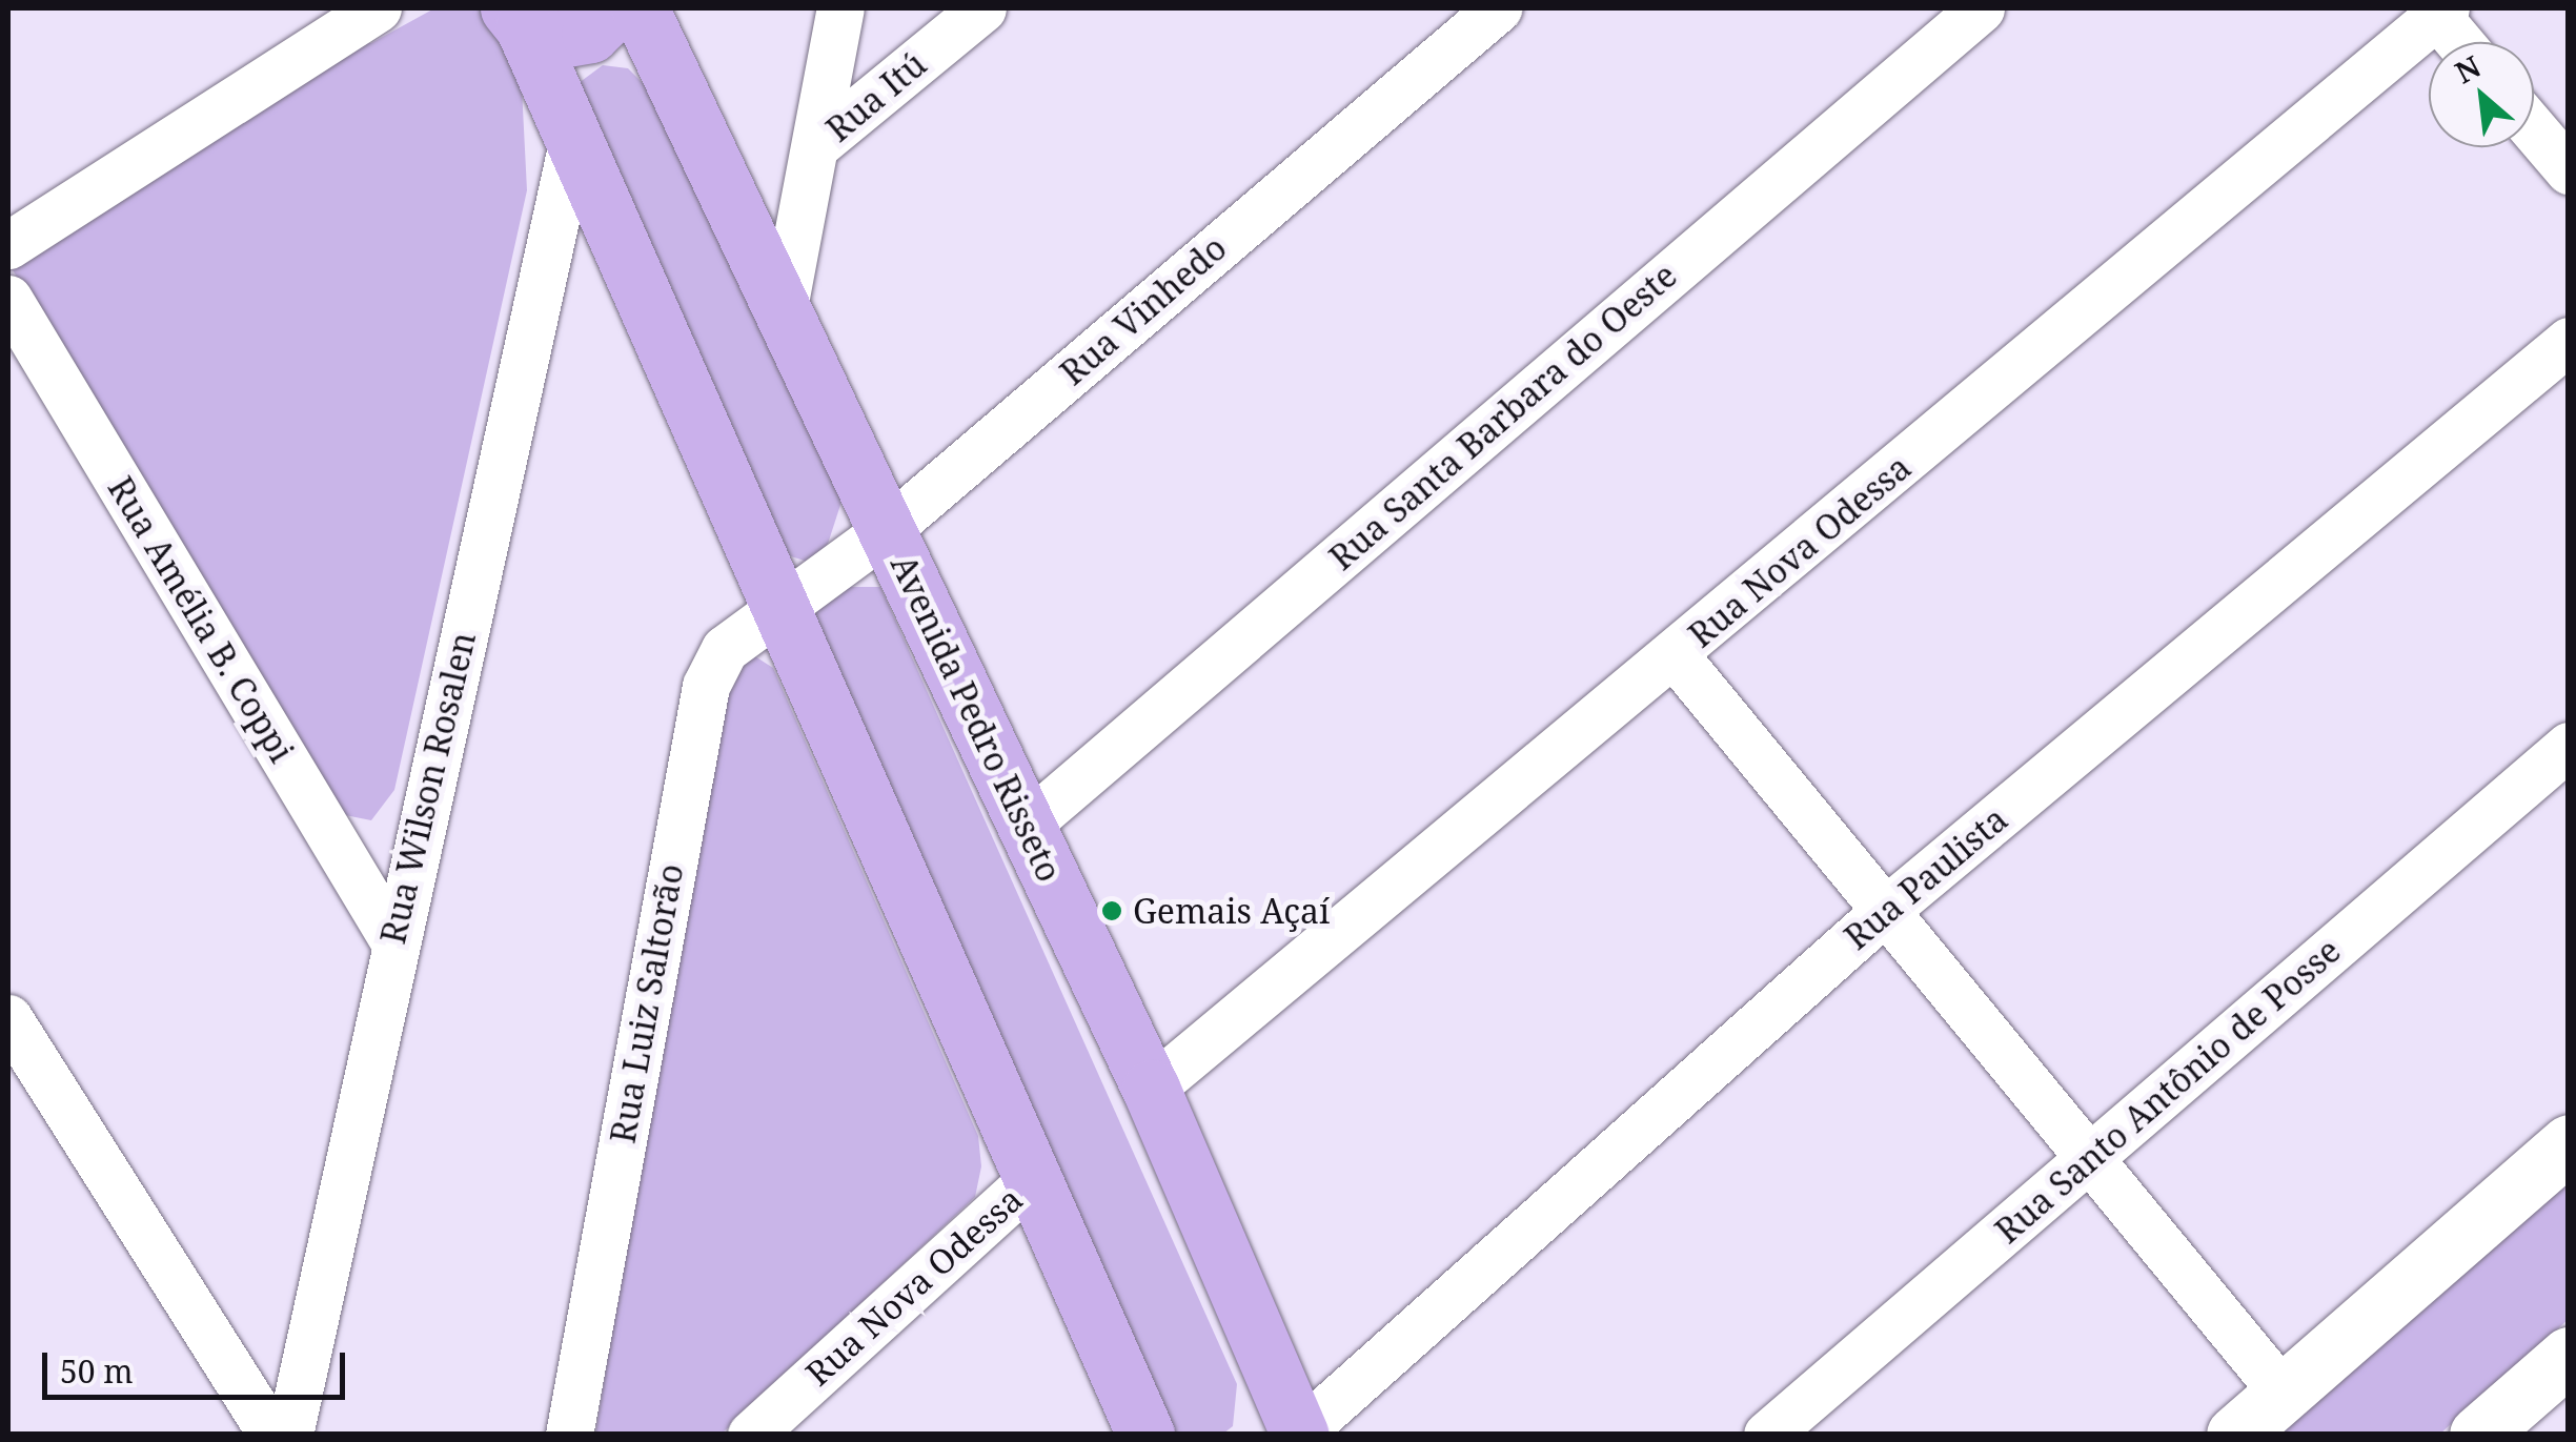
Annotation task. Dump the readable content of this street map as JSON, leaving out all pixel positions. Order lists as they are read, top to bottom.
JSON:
{
  "streets": {
    "main road": ["Avenida Pedro Risseto"],
    "street": [
      "Rua Itú",
      "Rua Vinhedo",
      "Rua Santa Barbara do Oeste",
      "Rua Nova Odessa",
      "Rua Amélia B. Coppi",
      "Rua Wilson Rosalen",
      "Rua Paulista",
      "Rua Luiz Saltorão",
      "Rua Santo Antônio de Posse"
    ]
  },
  "crossings": [
    ["Rua Vinhedo", "Avenida Pedro Risseto"],
    ["Rua Vinhedo", "Rua Luiz Saltorão"],
    ["Rua Santa Barbara do Oeste", "Avenida Pedro Risseto"],
    ["Rua Nova Odessa", "Avenida Pedro Risseto"],
    ["Rua Amélia B. Coppi", "Rua Wilson Rosalen"],
    ["Avenida Pedro Risseto", "Rua Paulista"]
  ],
  "places": ["Gemais Açaí"],
  "scale_bar": "50 m",
  "north": "top left"
}
